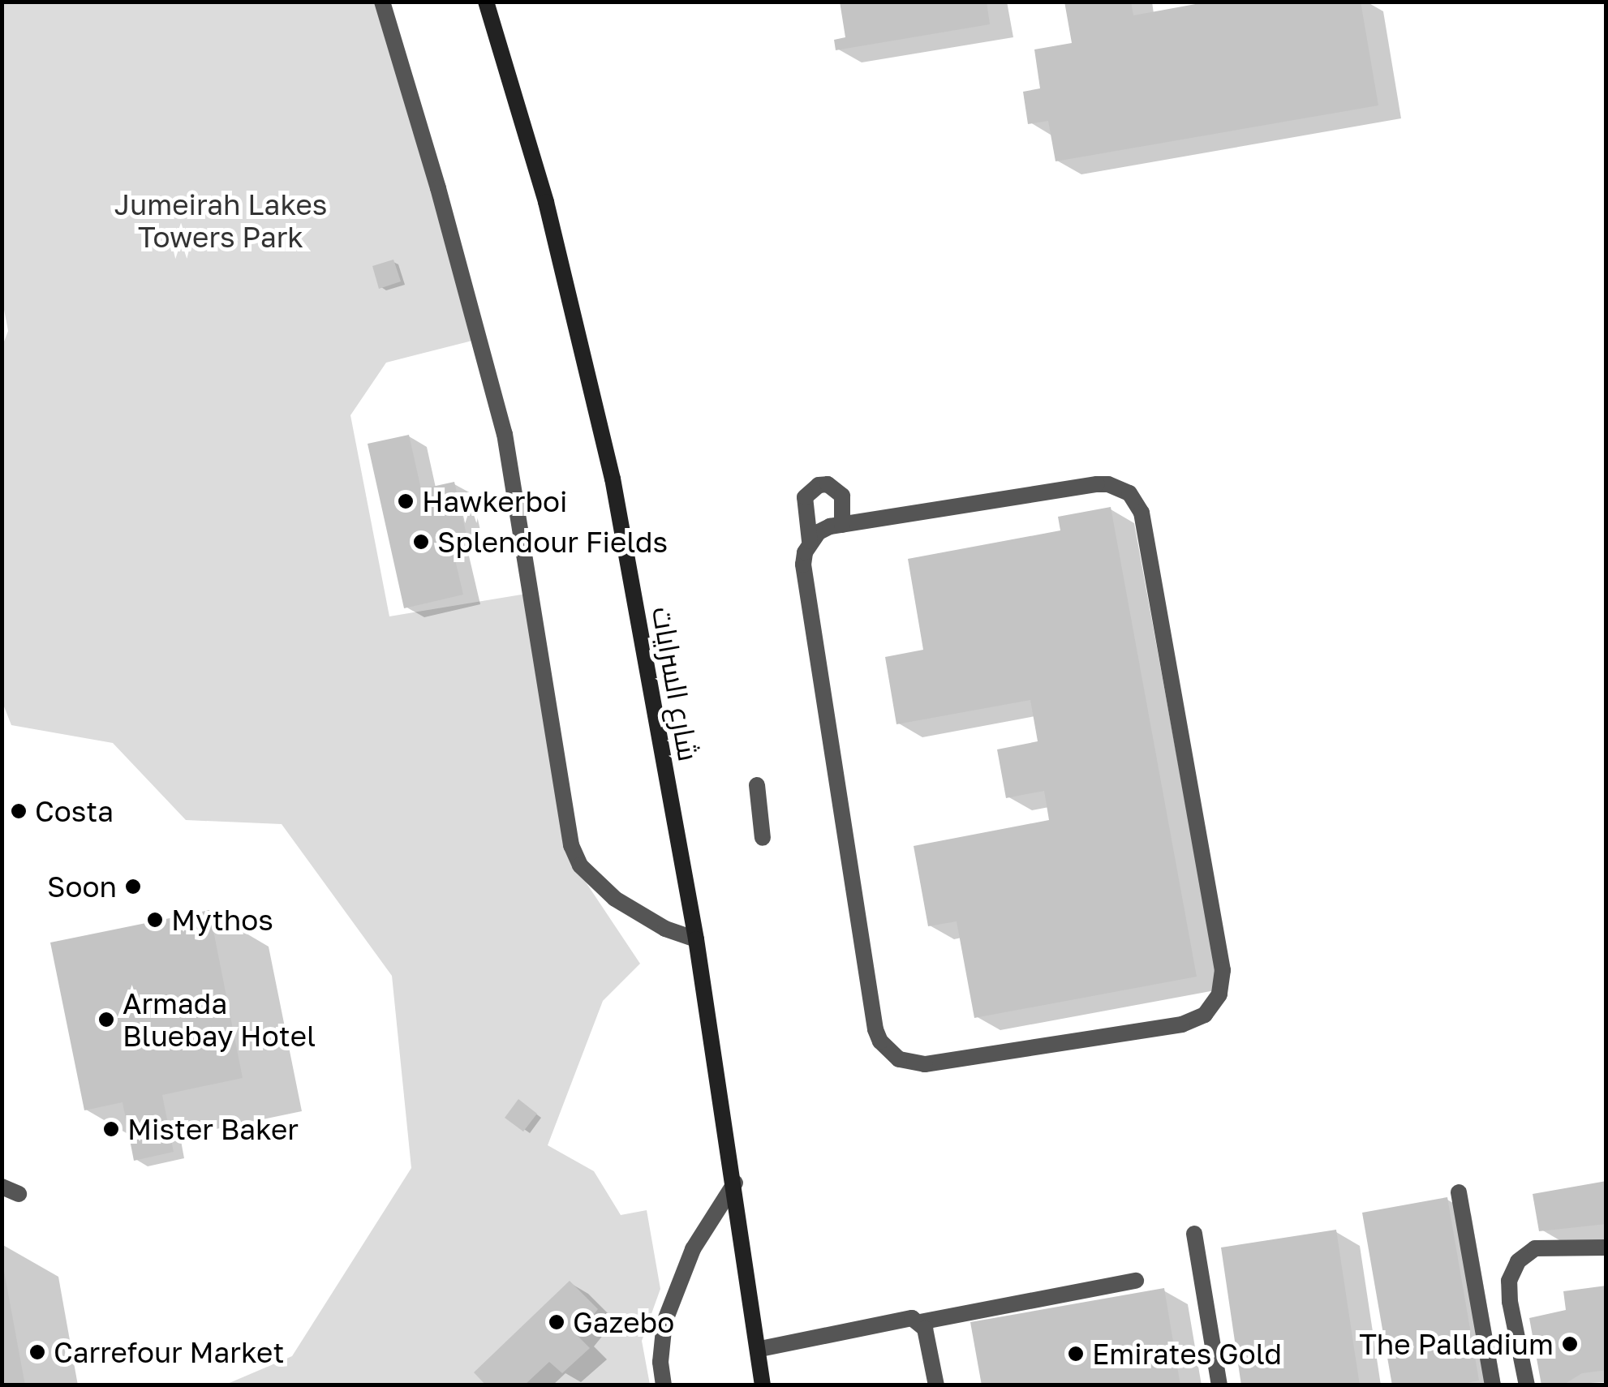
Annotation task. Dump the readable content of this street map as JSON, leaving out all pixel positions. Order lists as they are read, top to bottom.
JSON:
{
  "streets": {
    "main road": ["شارع السرايات"]
  },
  "parks": ["Jumeirah Lakes Towers Park"],
  "places": [
    "Hawkerboi",
    "Splendour Fields",
    "Costa",
    "Soon",
    "Mythos",
    "Armada Bluebay Hotel",
    "Mister Baker",
    "Gazebo",
    "The Palladium",
    "Carrefour Market",
    "Emirates Gold"
  ]
}
